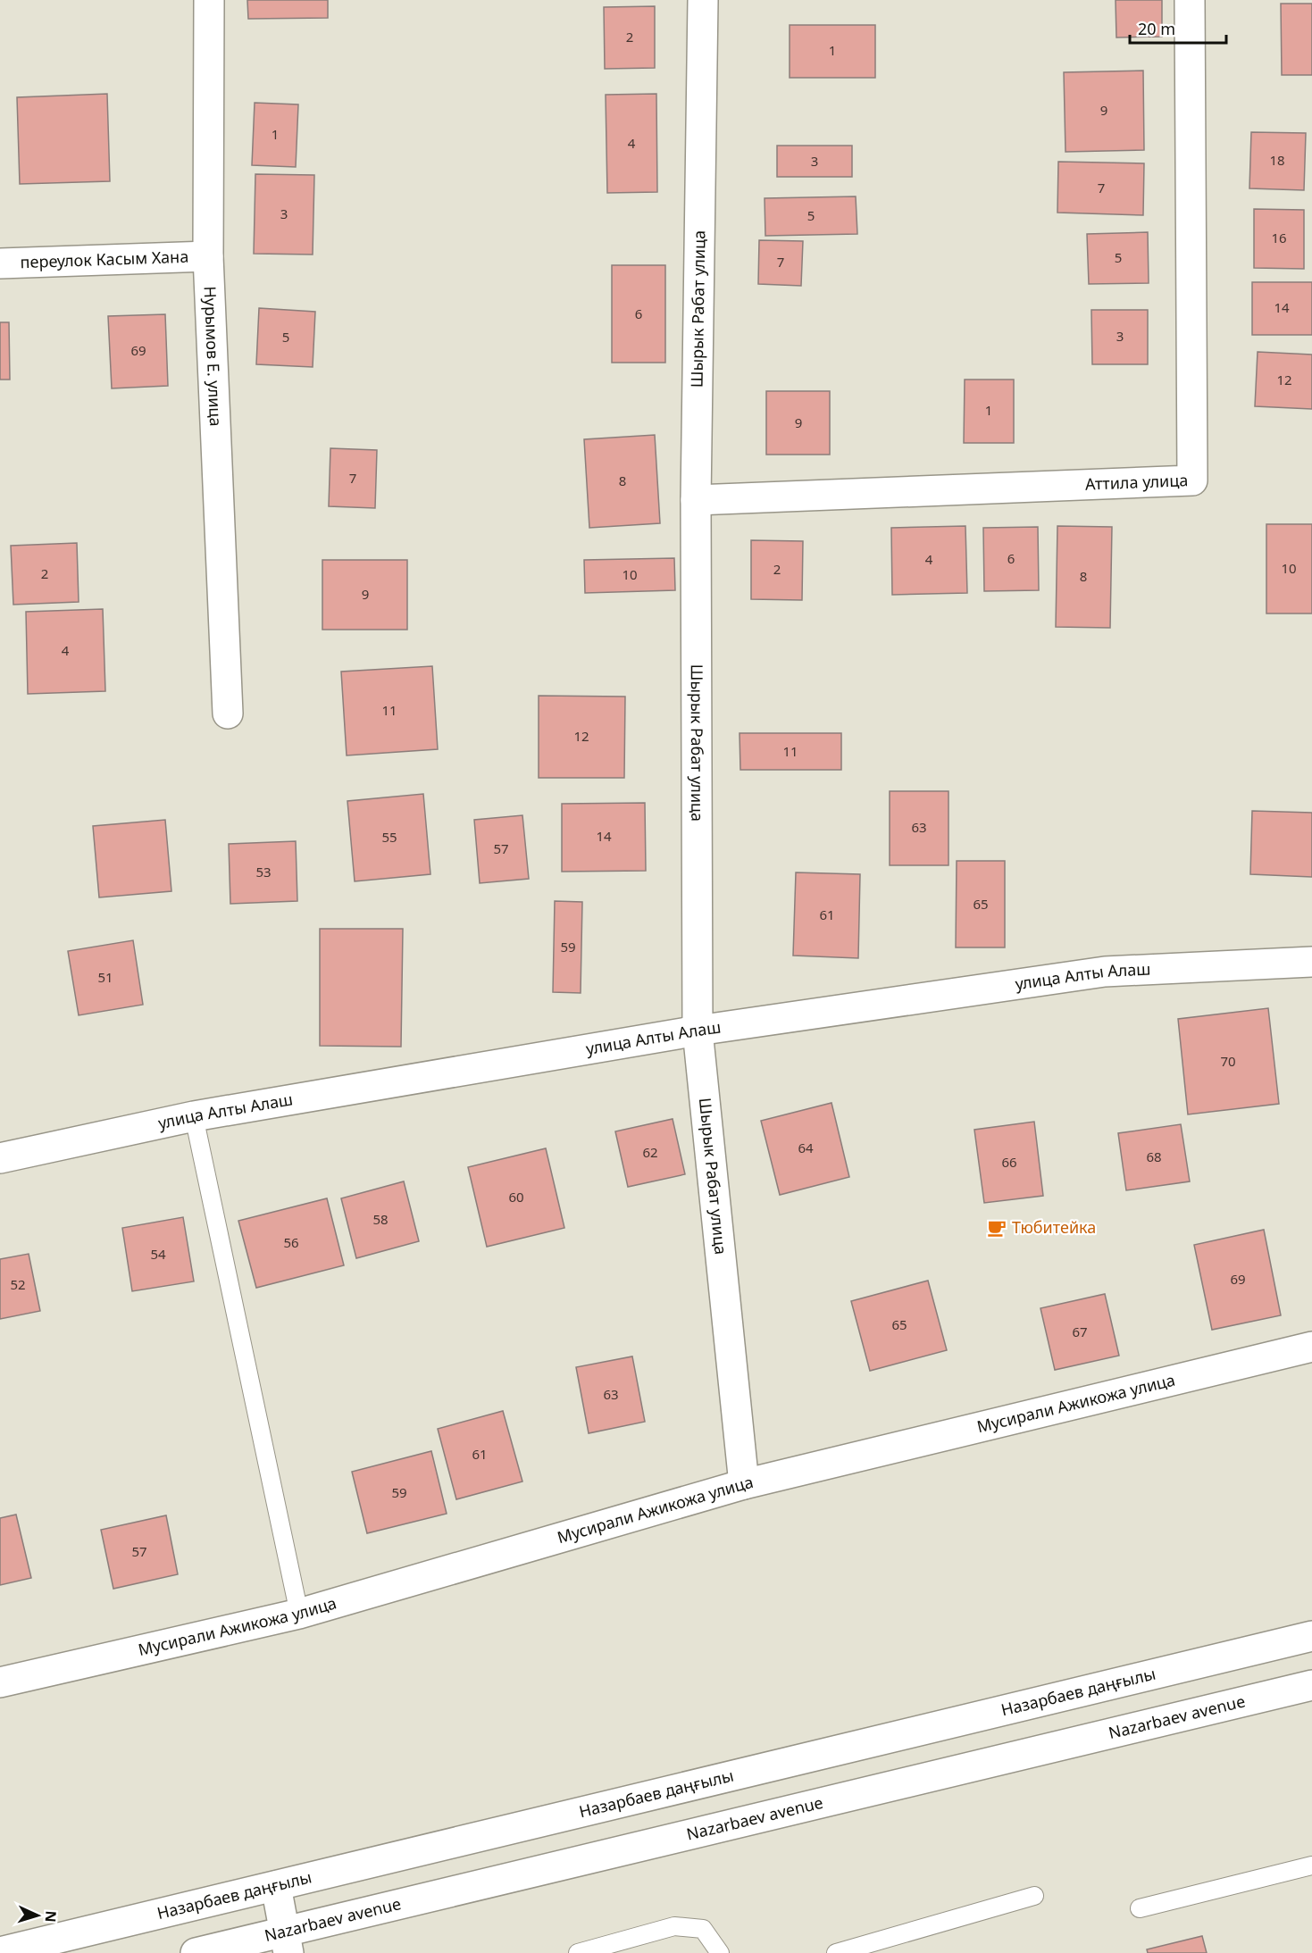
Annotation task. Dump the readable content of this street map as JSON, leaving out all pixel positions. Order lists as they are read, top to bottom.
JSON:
{
  "streets": {
    "street": [
      "переулок Касым Хана",
      "Шырык Рабат улица",
      "Нурымов Е. улица",
      "Аттила улица",
      "улица Алты Алаш",
      "Мусирали Ажикожа улица",
      "Назарбаев даңғылы",
      "Nazarbaev avenue"
    ]
  },
  "crossings": [
    ["переулок Касым Хана", "Нурымов Е. улица"],
    ["Шырык Рабат улица", "Аттила улица"],
    ["Шырык Рабат улица", "улица Алты Алаш"],
    ["Шырык Рабат улица", "Мусирали Ажикожа улица"]
  ],
  "places": {
    "cafe": ["Тюбитейка"]
  },
  "house_numbers": [
    "2",
    "1",
    "9",
    "1",
    "4",
    "18",
    "3",
    "7",
    "3",
    "5",
    "16",
    "5",
    "7",
    "14",
    "6",
    "3",
    "5",
    "69",
    "12",
    "1",
    "9",
    "7",
    "8",
    "6",
    "4",
    "10",
    "2",
    "2",
    "10",
    "8",
    "9",
    "4",
    "11",
    "12",
    "11",
    "63",
    "14",
    "55",
    "57",
    "53",
    "65",
    "61",
    "59",
    "51",
    "70",
    "64",
    "62",
    "68",
    "66",
    "60",
    "58",
    "56",
    "54",
    "69",
    "52",
    "65",
    "67",
    "63",
    "61",
    "59",
    "57"
  ],
  "scale_bar": "20 m",
  "north": "right"
}
